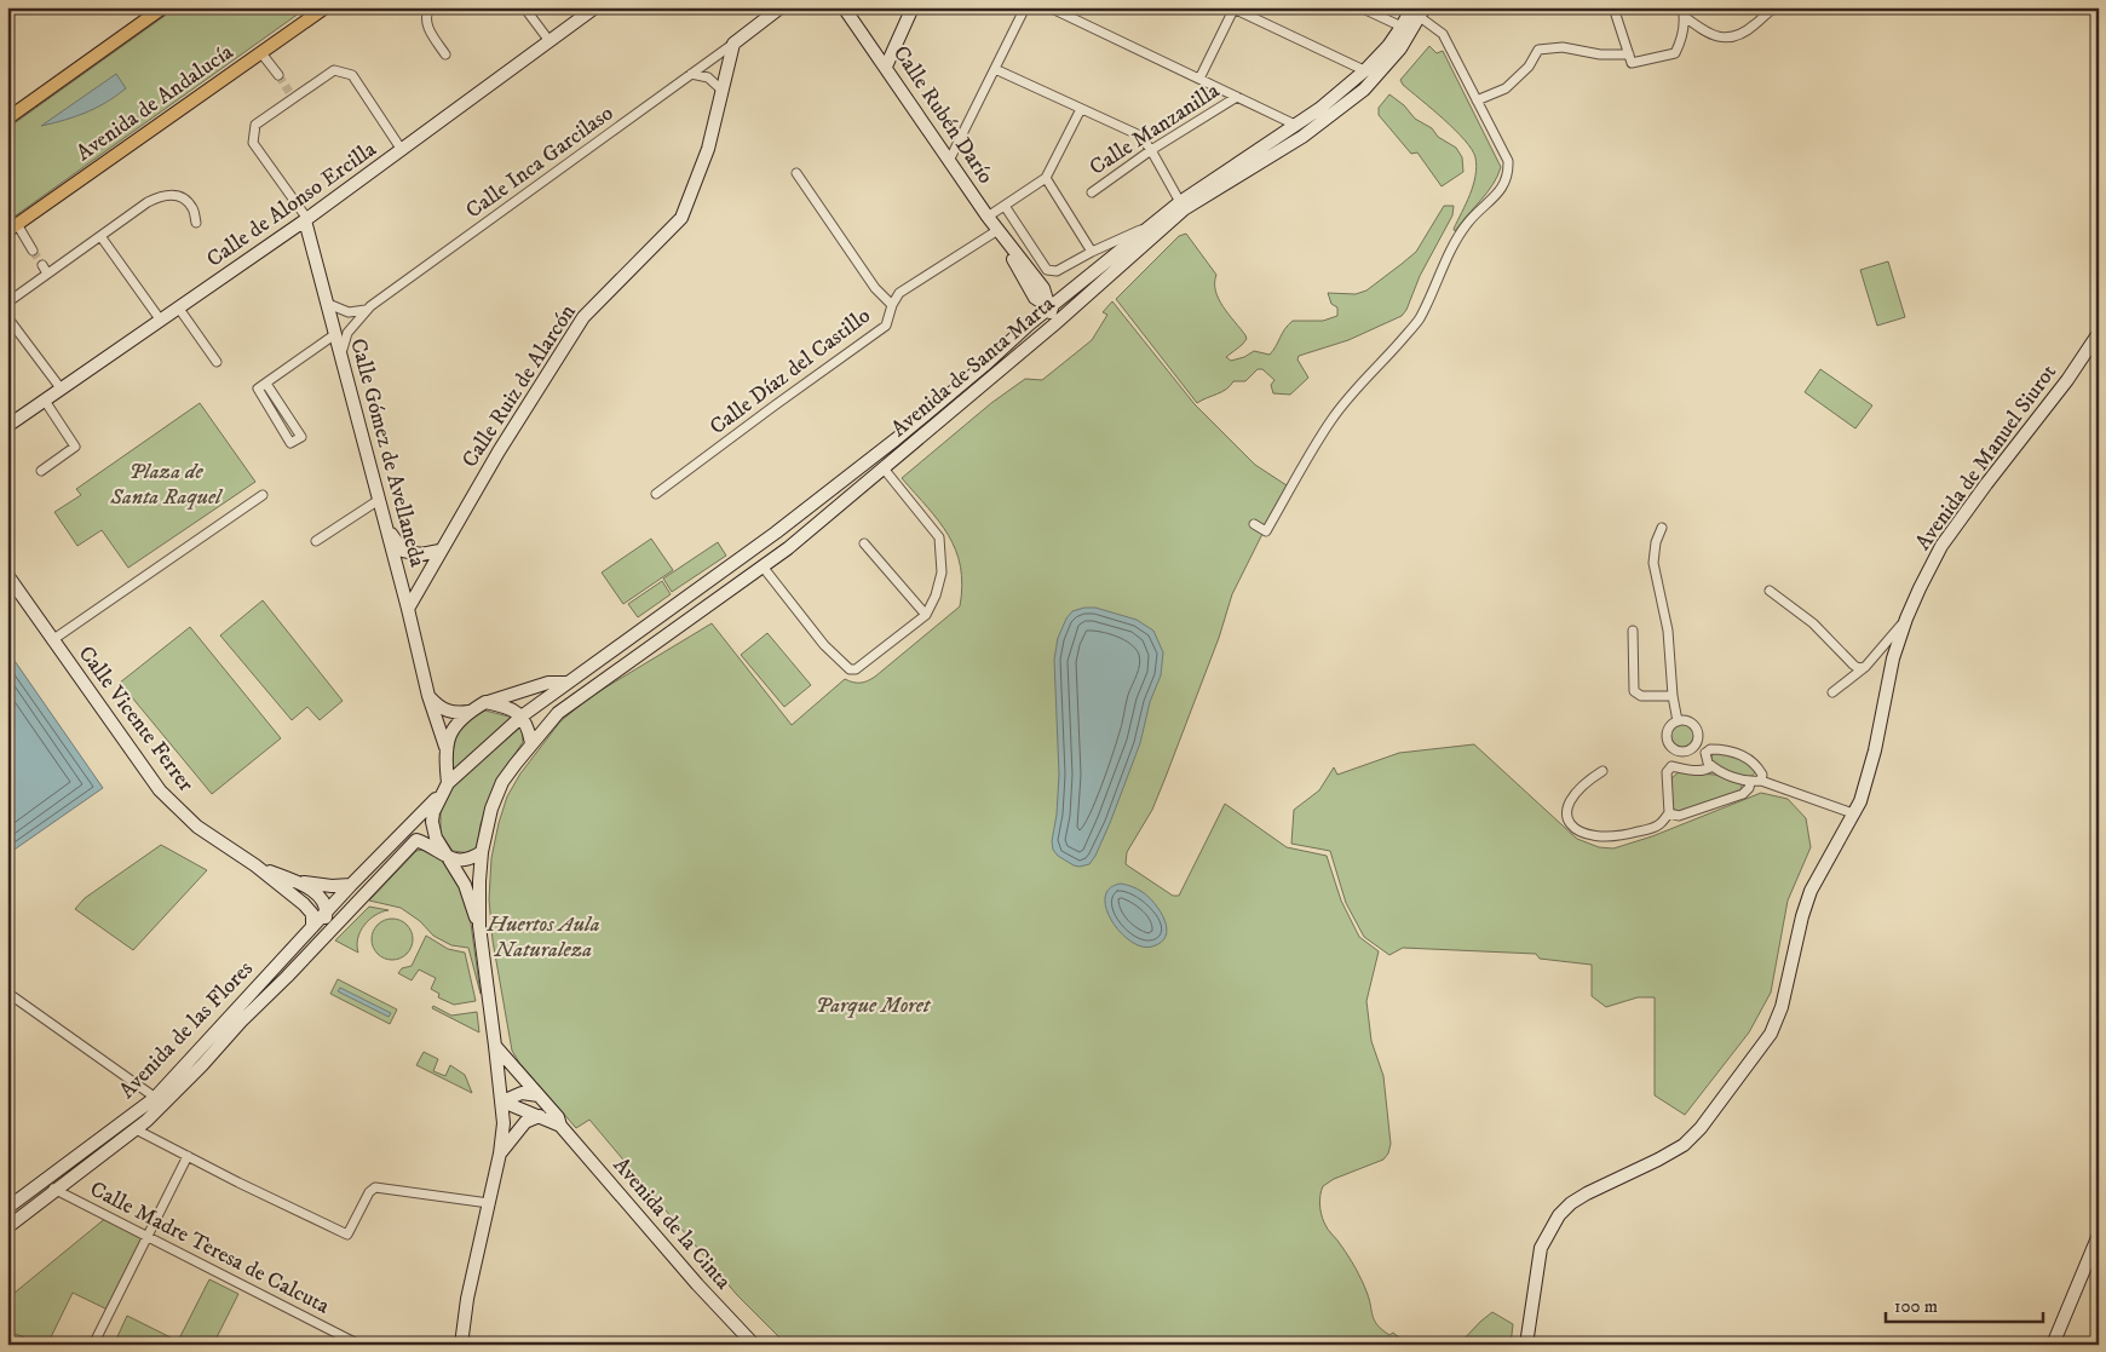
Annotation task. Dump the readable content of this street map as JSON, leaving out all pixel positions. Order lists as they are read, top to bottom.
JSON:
{
  "streets": {
    "main road": ["Avenida de Andalucía"],
    "street": [
      "Calle Rubén Darío",
      "Calle Manzanilla",
      "Calle Inca Garcilaso",
      "Calle de Alonso Ercilla",
      "Avenida de Santa Marta",
      "Calle Díaz del Castillo",
      "Calle Ruiz de Alarcón",
      "Calle Gómez de Avellaneda",
      "Avenida de Manuel Siurot",
      "Calle Vicente Ferrer",
      "Avenida de las Flores",
      "Avenida de la Cinta",
      "Calle Madre Teresa de Calcuta"
    ]
  },
  "crossings": [
    ["Calle Rubén Darío", "Avenida de Santa Marta"],
    ["Calle Rubén Darío", "Calle Díaz del Castillo"],
    ["Calle Inca Garcilaso", "Calle Ruiz de Alarcón"],
    ["Calle Inca Garcilaso", "Calle Gómez de Avellaneda"],
    ["Calle de Alonso Ercilla", "Calle Gómez de Avellaneda"],
    ["Avenida de Santa Marta", "Calle Gómez de Avellaneda"],
    ["Avenida de Santa Marta", "Avenida de las Flores"],
    ["Avenida de Santa Marta", "Avenida de la Cinta"],
    ["Calle Ruiz de Alarcón", "Calle Gómez de Avellaneda"],
    ["Calle Vicente Ferrer", "Avenida de las Flores"],
    ["Avenida de las Flores", "Calle Madre Teresa de Calcuta"]
  ],
  "parks": ["Plaza de Santa Raquel", "Huertos Aula Naturaleza", "Parque Moret"],
  "scale_bar": "100 m"
}
